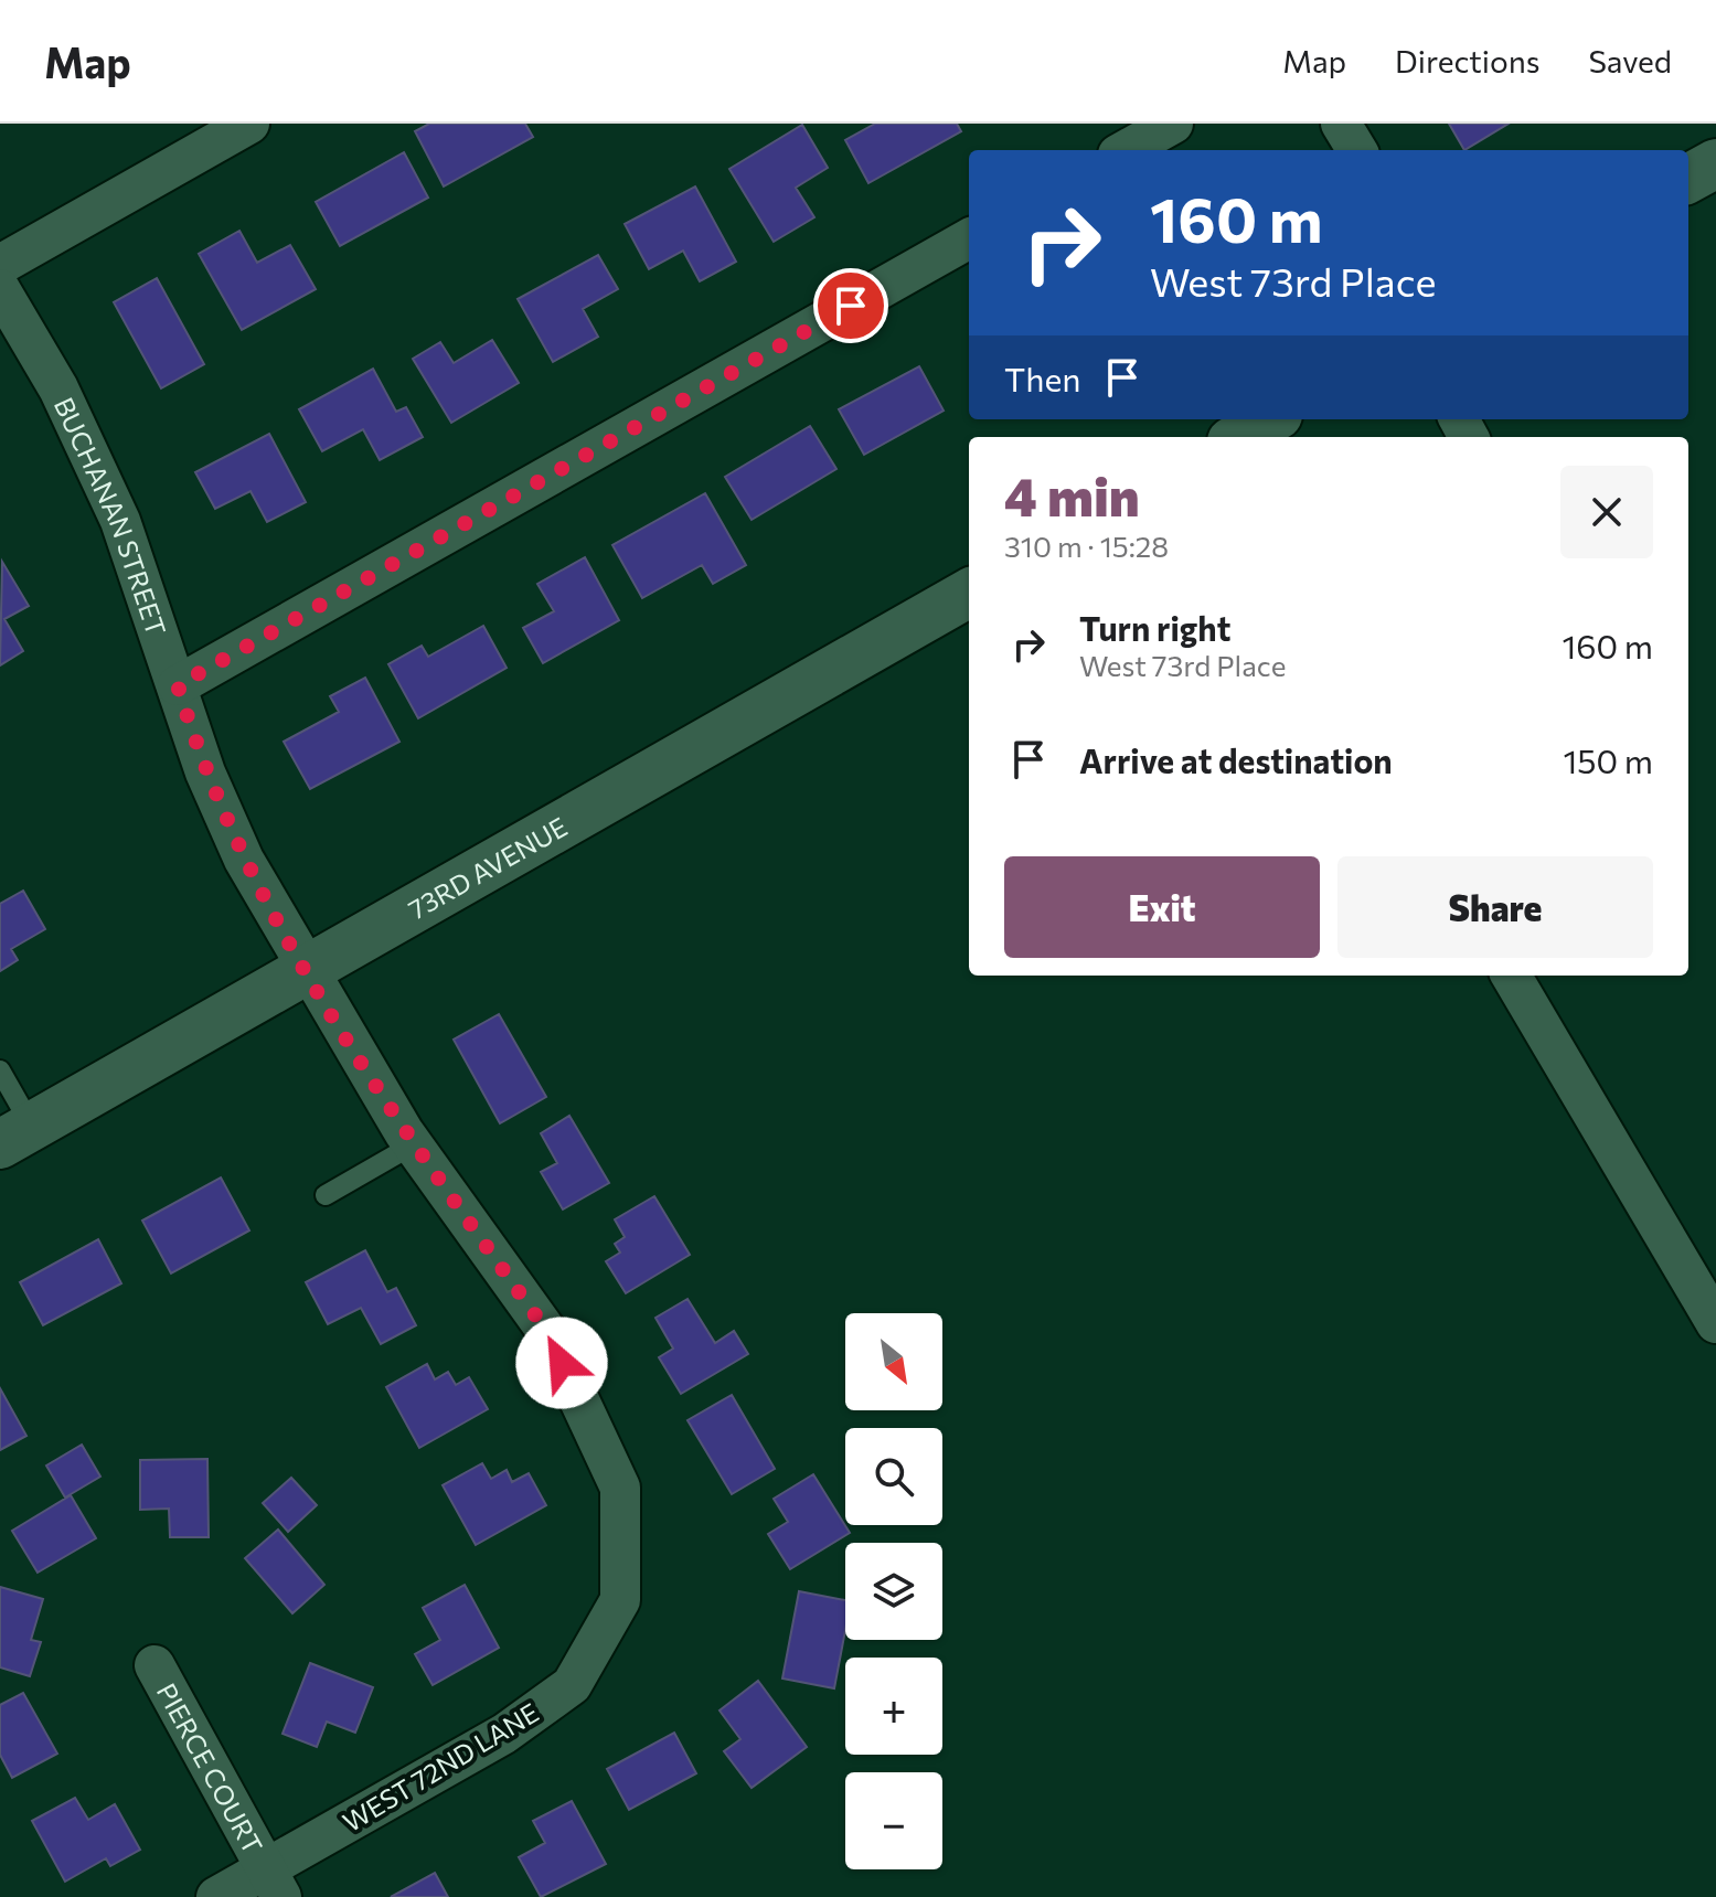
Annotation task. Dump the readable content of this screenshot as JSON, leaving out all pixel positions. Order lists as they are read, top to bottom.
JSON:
{
  "streets": {
    "street": [
      "BUCHANAN STREET",
      "73RD AVENUE",
      "PIERCE COURT",
      "WEST 72ND LANE"
    ]
  },
  "crossings": [
    ["BUCHANAN STREET", "73RD AVENUE"],
    ["BUCHANAN STREET", "WEST 72ND LANE"],
    ["PIERCE COURT", "WEST 72ND LANE"]
  ],
  "north": "bottom right",
  "page": {
    "header": "Map",
    "nav": ["Map", "Directions", "Saved"],
    "turn": ["160 m", "West 73rd Place"],
    "then": "Then",
    "heading": ["4 min", "310 m · 15:28"],
    "list": [
      {
        "name": "Turn right",
        "note": "West 73rd Place",
        "value": "160 m"
      },
      {
        "name": "Arrive at destination",
        "value": "150 m"
      }
    ],
    "buttons": ["Exit", "Share"],
    "map_buttons": ["+", "−"]
  }
}
